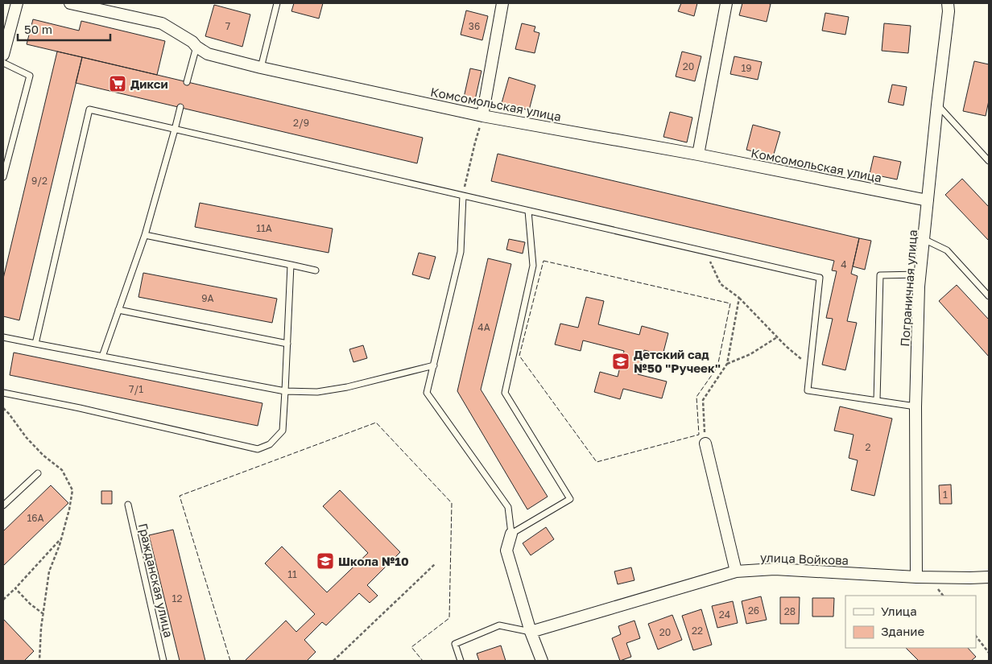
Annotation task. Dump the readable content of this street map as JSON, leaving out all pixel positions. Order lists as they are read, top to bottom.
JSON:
{
  "streets": {
    "street": ["Комсомольская улица", "Пограничная улица", "улица Войкова"],
    "lane": ["Гражданская улица"]
  },
  "crossings": [
    ["Комсомольская улица", "Пограничная улица"],
    ["Пограничная улица", "улица Войкова"]
  ],
  "places": {
    "supermarket": ["Дикси"],
    "school or university": ["Детский сад №50 \"Ручеек\"", "Школа №10"]
  },
  "house_numbers": [
    "7",
    "36",
    "20",
    "19",
    "2/9",
    "9/2",
    "11А",
    "4",
    "9А",
    "4А",
    "7/1",
    "2",
    "1",
    "16А",
    "11",
    "12",
    "26",
    "28",
    "24",
    "22",
    "20"
  ],
  "legend": ["Улица", "Здание"],
  "scale_bar": "50 m"
}
